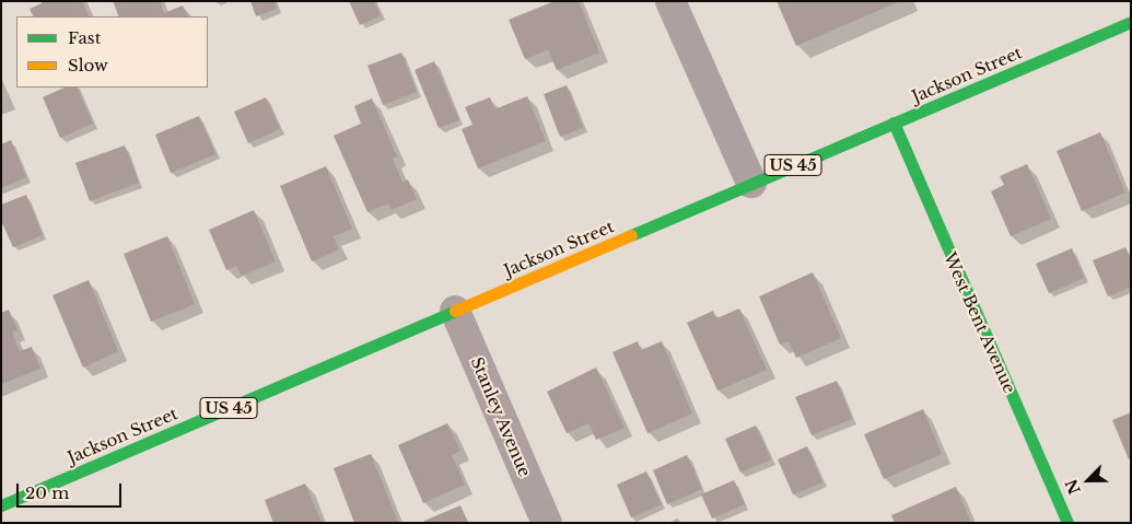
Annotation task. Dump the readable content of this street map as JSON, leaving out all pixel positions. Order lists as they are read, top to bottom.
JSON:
{
  "streets": {
    "main road": ["Jackson Street", "US 45", "West Bent Avenue"],
    "street": ["Stanley Avenue"]
  },
  "crossings": [
    ["Jackson Street", "West Bent Avenue"],
    ["Jackson Street", "Stanley Avenue"]
  ],
  "legend": ["Fast", "Slow"],
  "scale_bar": "20 m",
  "north": "bottom left"
}
